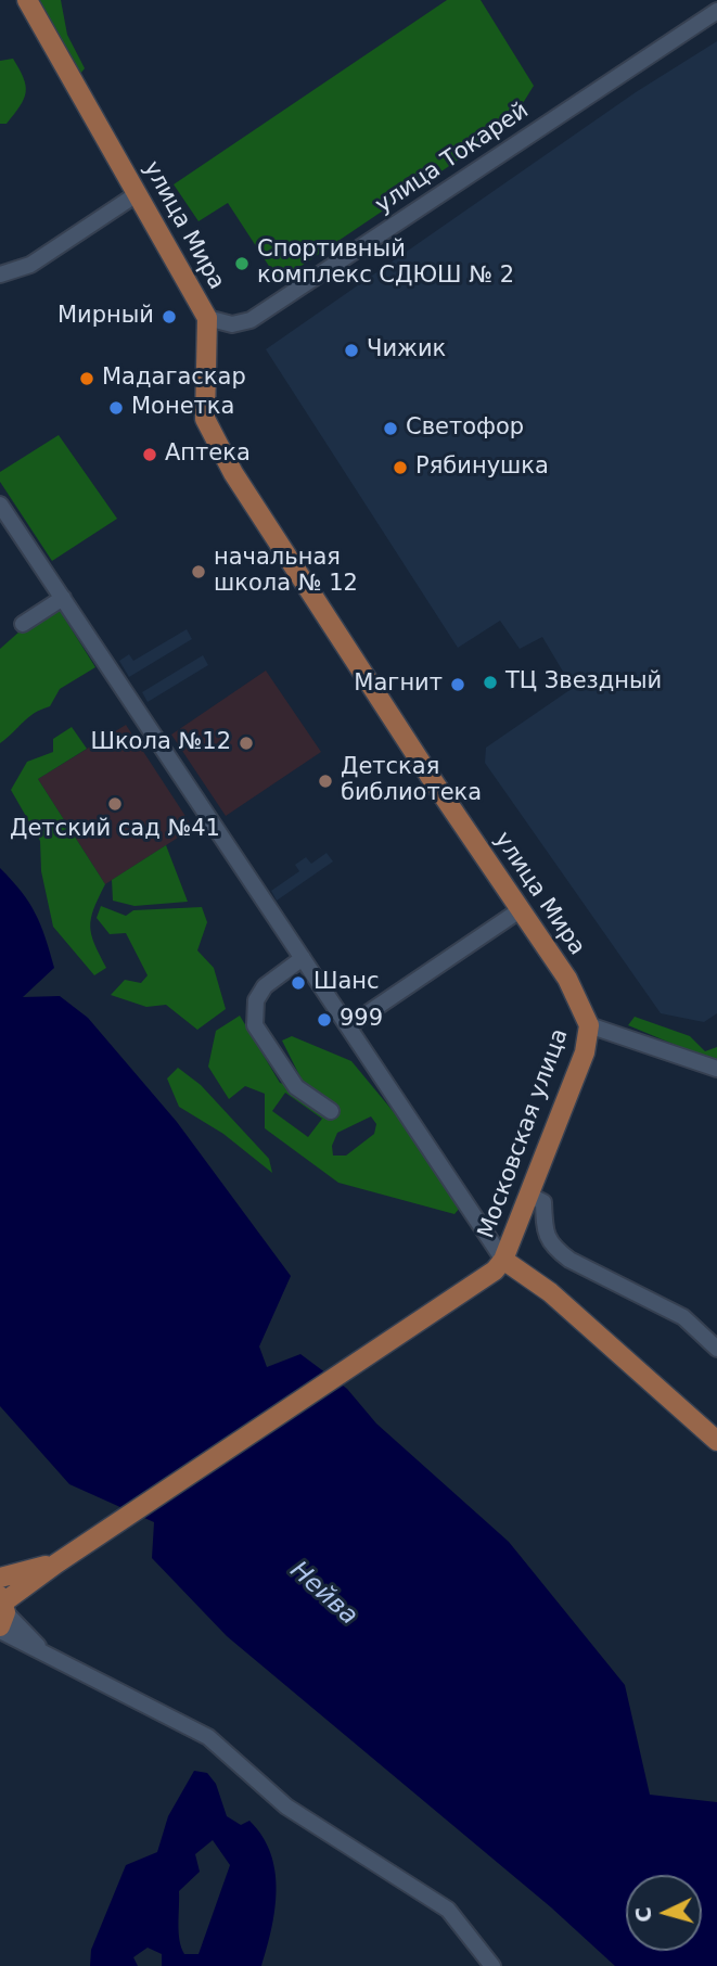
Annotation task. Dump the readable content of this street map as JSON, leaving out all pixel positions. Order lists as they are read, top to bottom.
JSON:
{
  "streets": {
    "main road": ["улица Мира", "Московская улица"],
    "street": ["улица Токарей"]
  },
  "crossings": [
    ["улица Токарей", "улица Мира"],
    ["улица Мира", "Московская улица"]
  ],
  "water": ["Нейва"],
  "places": [
    "Спортивный комплекс СДЮШ № 2",
    "Мирный",
    "Чижик",
    "Мадагаскар",
    "Монетка",
    "Светофор",
    "Аптека",
    "Рябинушка",
    "начальная школа № 12",
    "ТЦ Звездный",
    "Магнит",
    "Школа №12",
    "Детская библиотека",
    "Детский сад №41",
    "Шанс",
    "999"
  ],
  "north": "left"
}
